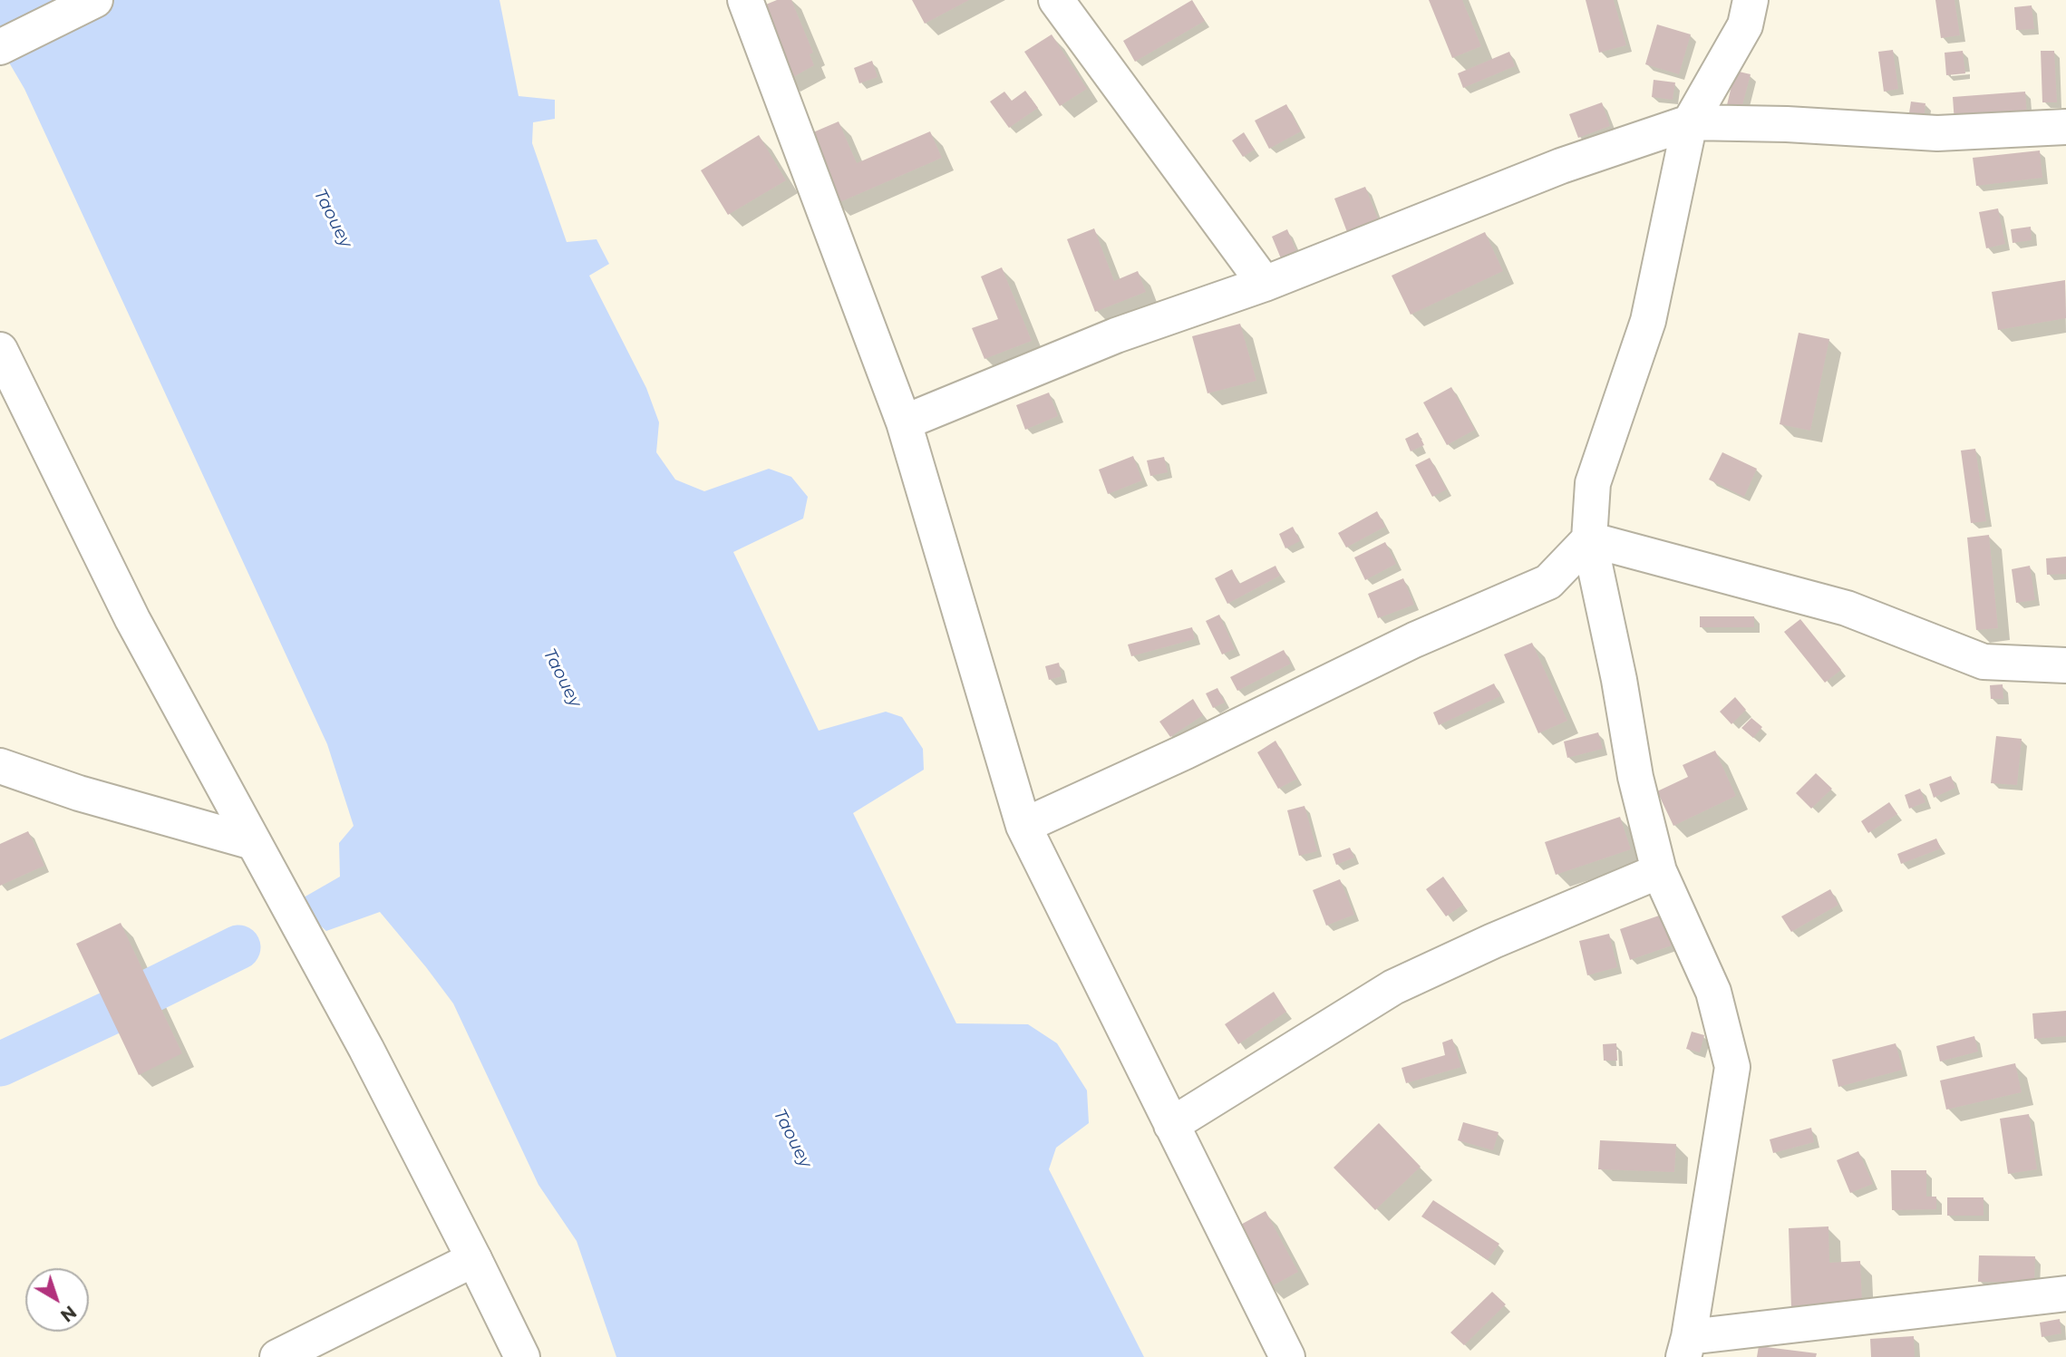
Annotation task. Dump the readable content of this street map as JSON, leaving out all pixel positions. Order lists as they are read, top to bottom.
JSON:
{
  "water": ["Taouey"],
  "north": "bottom right"
}
